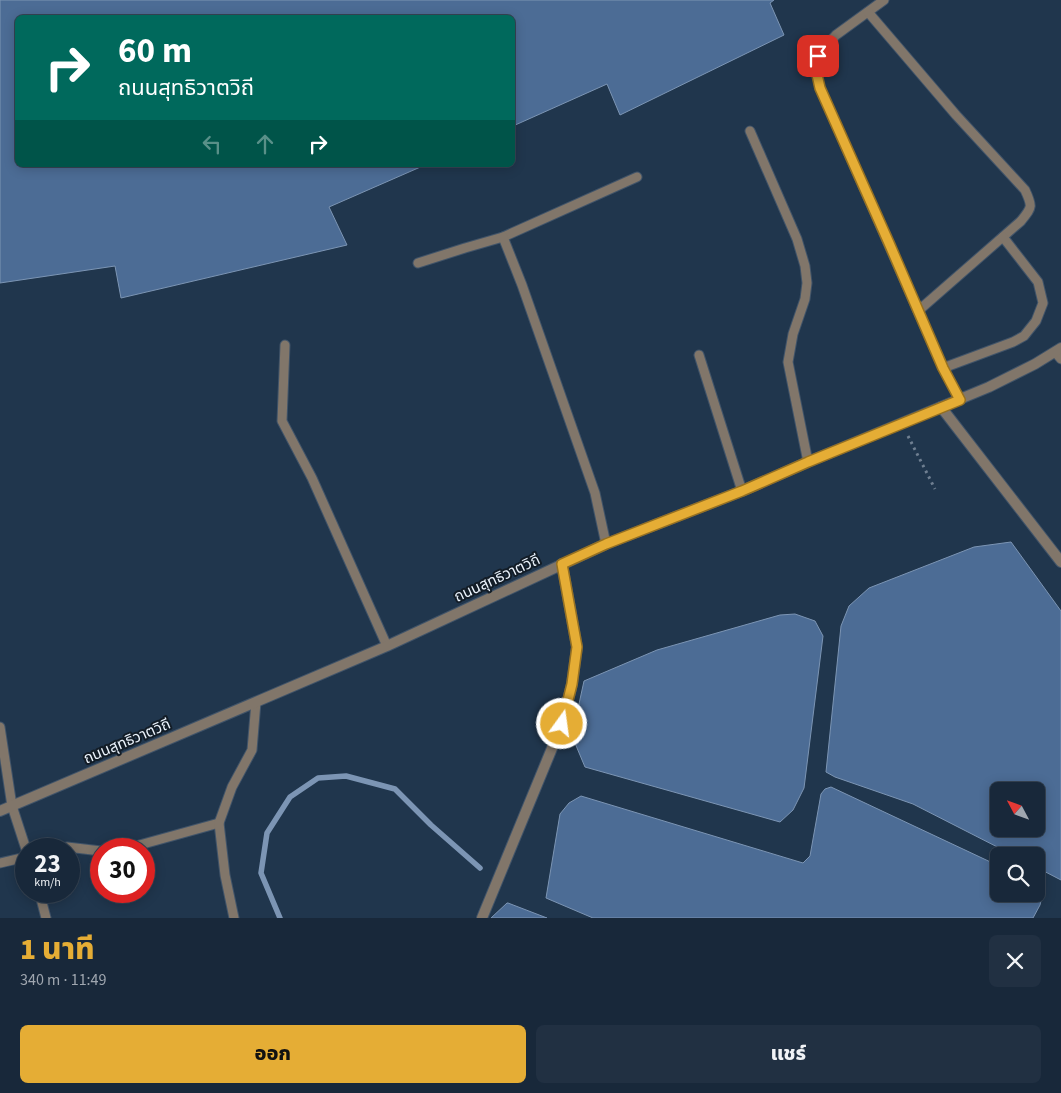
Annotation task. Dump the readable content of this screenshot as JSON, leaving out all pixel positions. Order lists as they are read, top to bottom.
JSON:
{
  "streets": {
    "street": ["ถนนสุทธิวาตวิถี"]
  },
  "north": "top left",
  "page": {
    "turn": ["60 m", "ถนนสุทธิวาตวิถี"],
    "speed": "23 km/h",
    "limit": "30",
    "heading": ["1 นาที", "340 m · 11:49"],
    "buttons": ["ออก", "แชร์"]
  }
}
